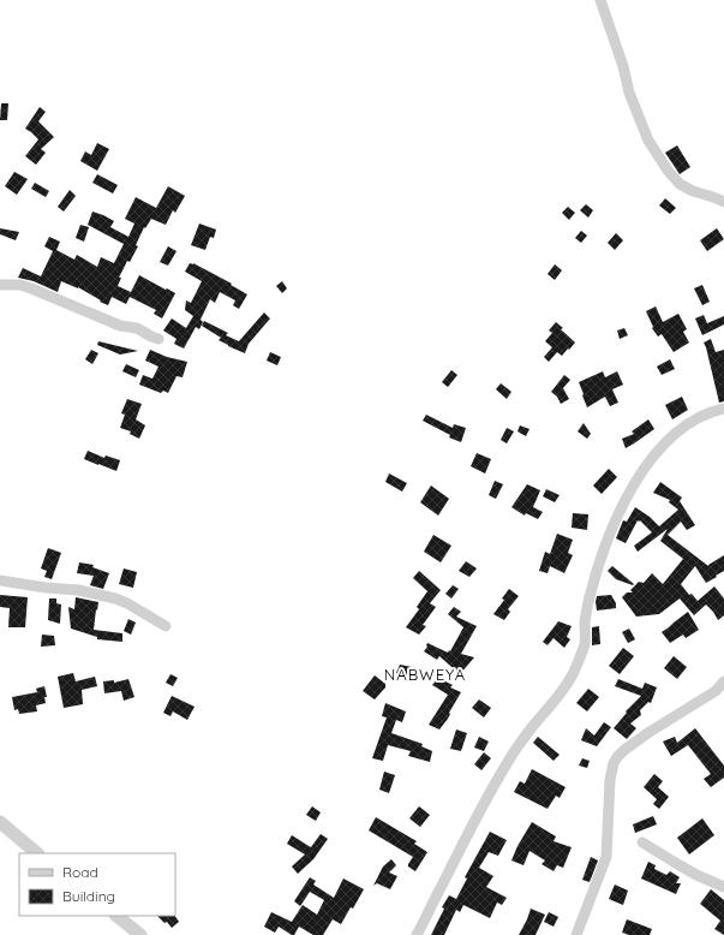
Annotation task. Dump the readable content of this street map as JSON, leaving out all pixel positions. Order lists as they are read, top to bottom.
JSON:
{
  "districts": ["NABWEYA"],
  "legend": ["Road", "Building"]
}
